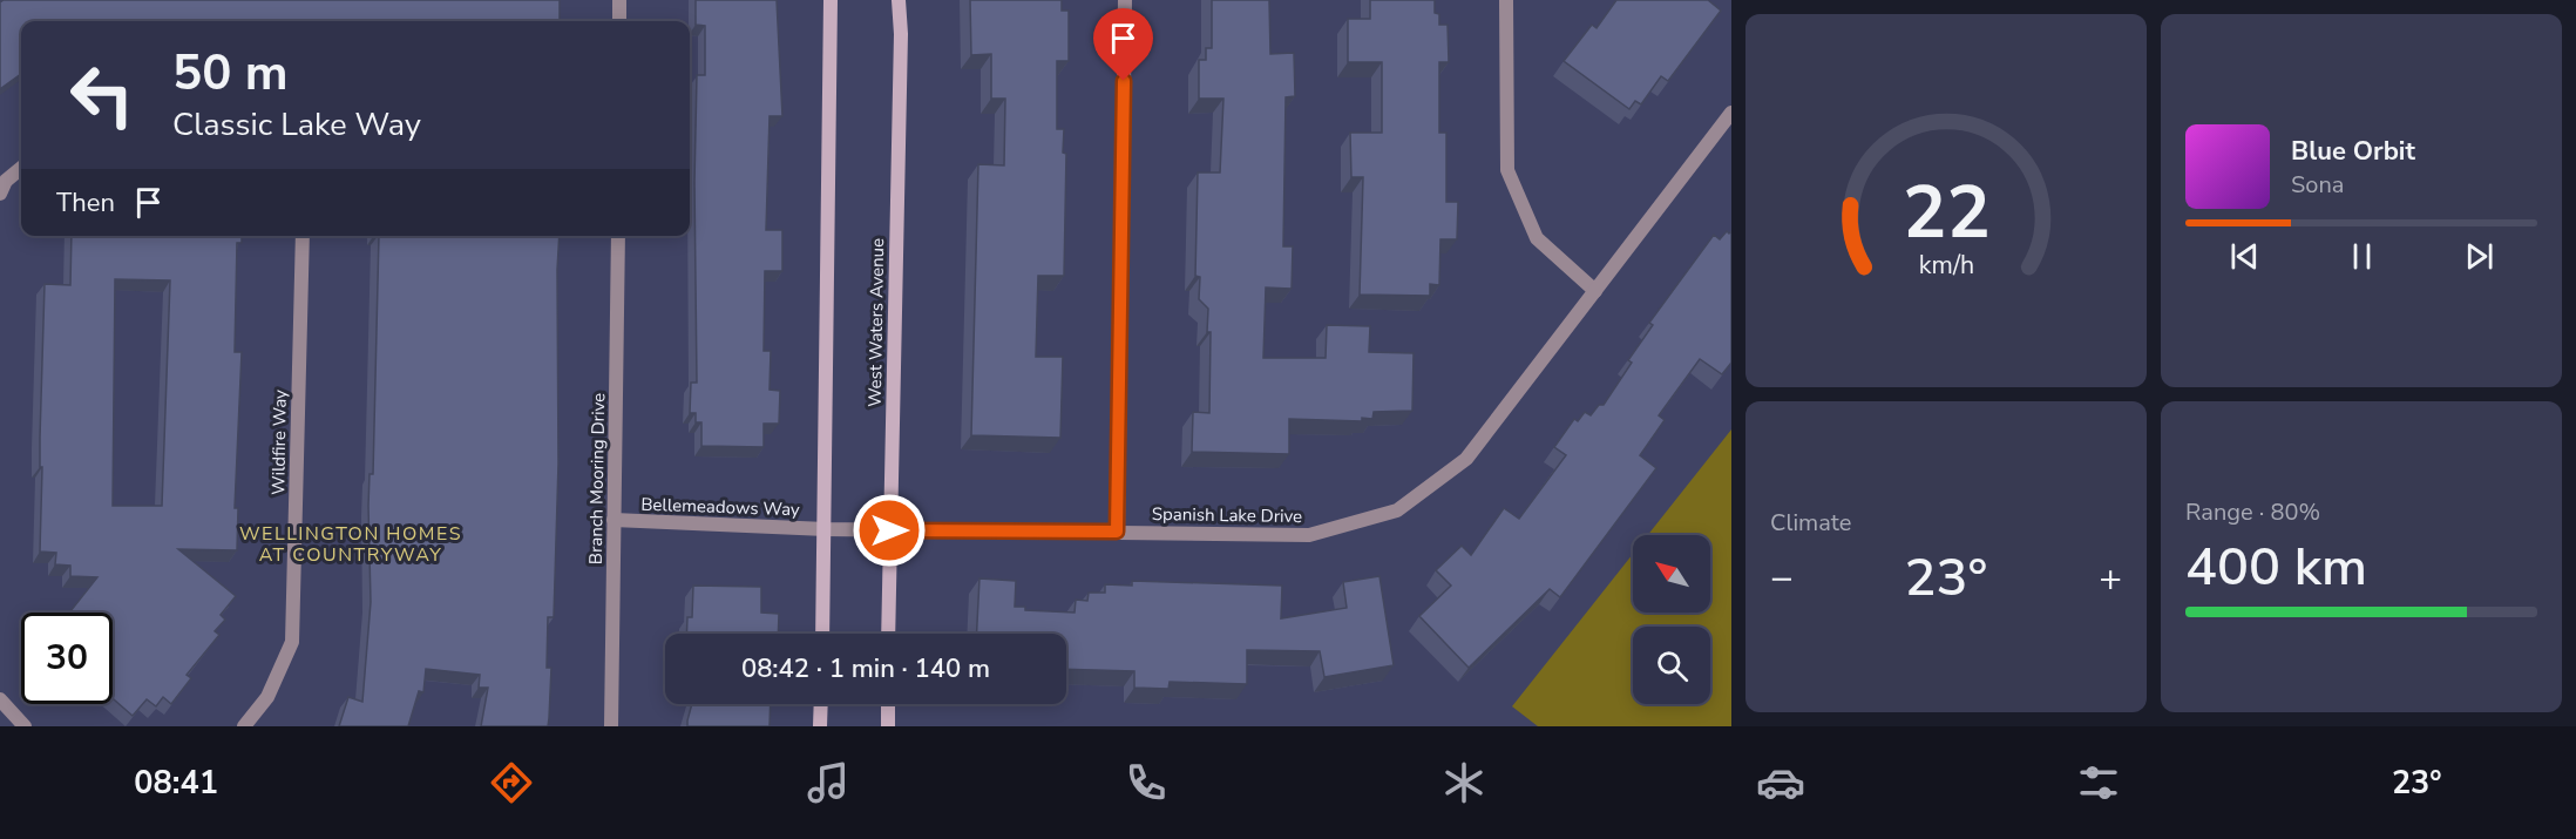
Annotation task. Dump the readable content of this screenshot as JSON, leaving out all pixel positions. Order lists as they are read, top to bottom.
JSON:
{
  "streets": {
    "street": [
      "West Waters Avenue",
      "Wildfire Way",
      "Branch Mooring Drive",
      "Bellemeadows Way",
      "Spanish Lake Drive"
    ]
  },
  "crossings": [
    ["West Waters Avenue", "Spanish Lake Drive"],
    ["Branch Mooring Drive", "Bellemeadows Way"],
    ["Bellemeadows Way", "Spanish Lake Drive"]
  ],
  "districts": ["WELLINGTON HOMES AT COUNTRYWAY"],
  "north": "top left",
  "page": {
    "turn": ["50 m", "Classic Lake Way"],
    "song": ["Blue Orbit", "Sona"],
    "then": "Then",
    "tile": [
      "Climate",
      ["Range · 80%", "400 km"]
    ],
    "heat": ["−", "23°", "+"],
    "limit": "30",
    "trip": "08:42 · 1 min · 140 m",
    "tabs": ["08:41", "23°"],
    "gauge": ["22", "km/h"]
  }
}
